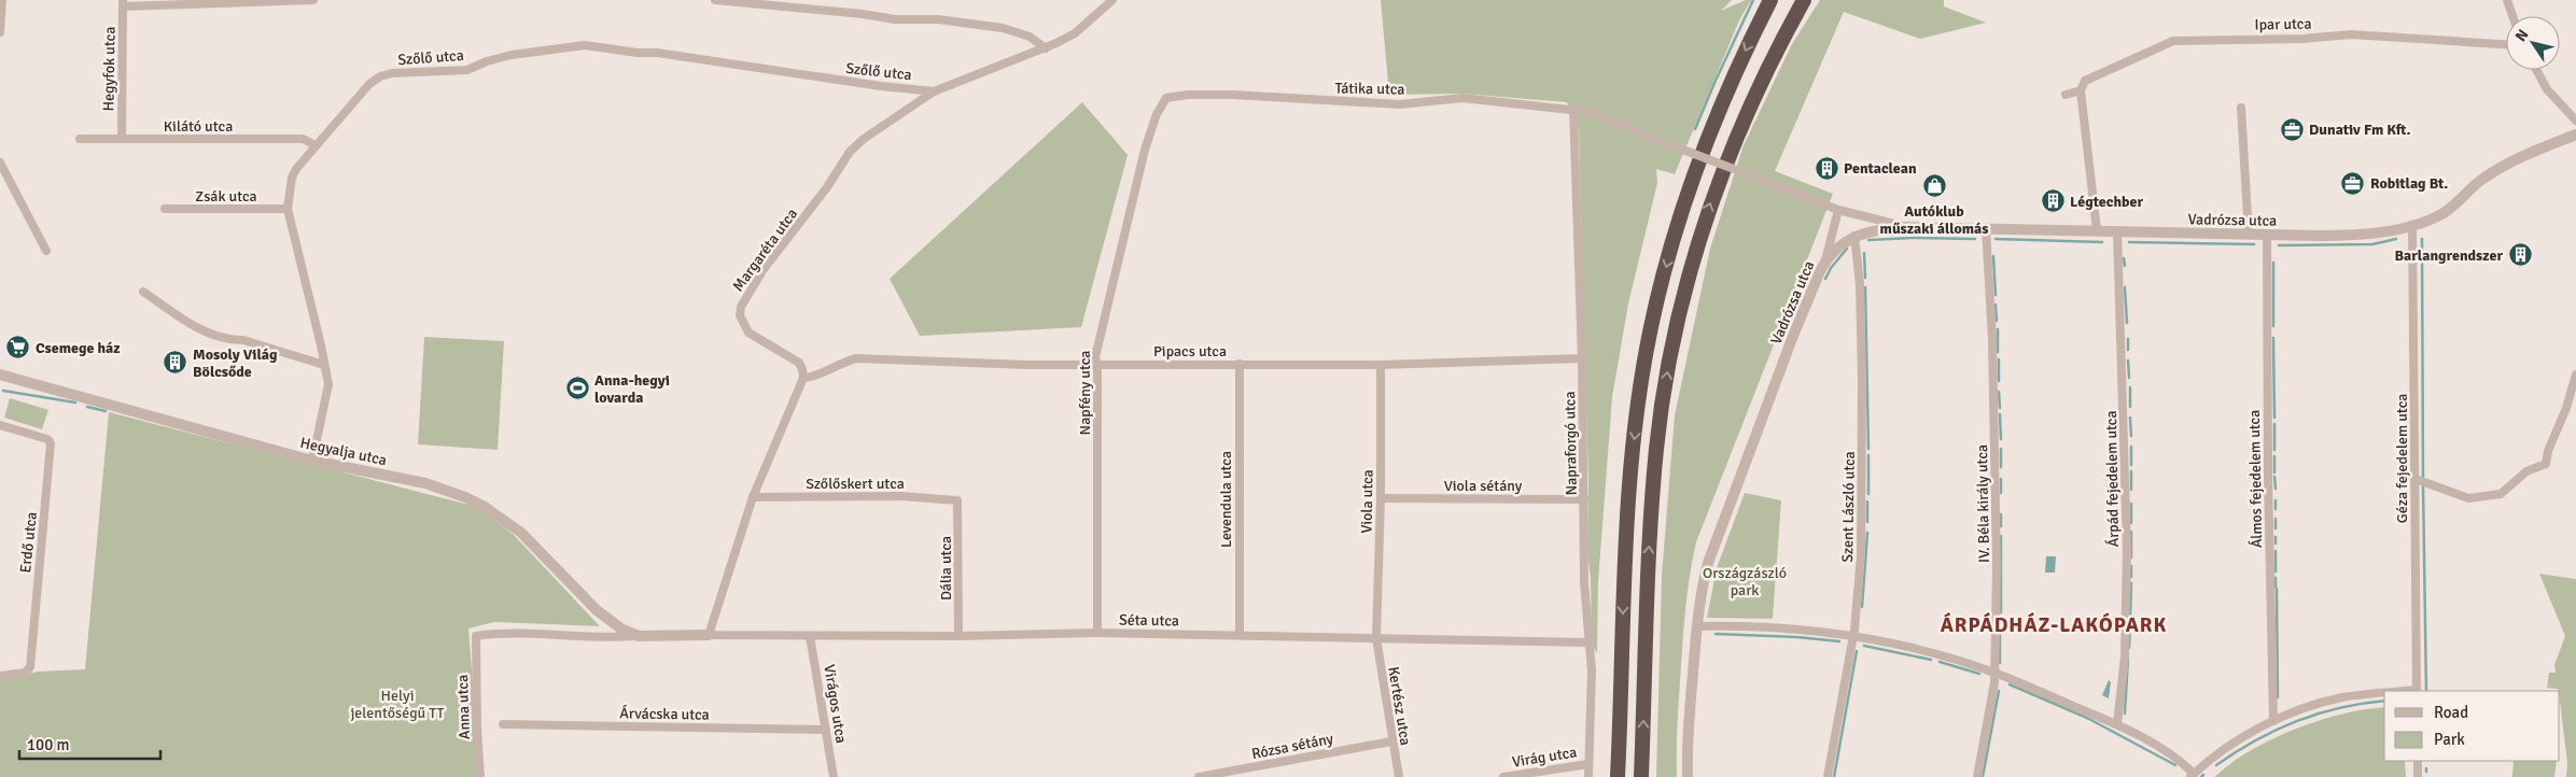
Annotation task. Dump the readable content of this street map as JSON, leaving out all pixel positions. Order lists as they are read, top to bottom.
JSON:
{
  "streets": {
    "street": [
      "Ipar utca",
      "Szőlő utca",
      "Hegyfok utca",
      "Tátika utca",
      "Kilátó utca",
      "Zsák utca",
      "Vadrózsa utca",
      "Margaréta utca",
      "Pipacs utca",
      "Napfény utca",
      "Napraforgó utca",
      "Hegyalja utca",
      "Géza fejedelem utca",
      "Árpád fejedelem utca",
      "Álmos fejedelem utca",
      "Szőlőskert utca",
      "Viola sétány",
      "Levendula utca",
      "Viola utca",
      "IV. Béla király utca",
      "Szent László utca",
      "Erdő utca",
      "Dália utca",
      "Séta utca",
      "Virágos utca",
      "Kertész utca",
      "Anna utca",
      "Árvácska utca",
      "Rózsa sétány",
      "Virág utca"
    ]
  },
  "crossings": [
    ["Szőlő utca", "Kilátó utca"],
    ["Szőlő utca", "Zsák utca"],
    ["Szőlő utca", "Margaréta utca"],
    ["Szőlő utca", "Hegyalja utca"],
    ["Hegyfok utca", "Kilátó utca"],
    ["Tátika utca", "Vadrózsa utca"],
    ["Tátika utca", "Napfény utca"],
    ["Tátika utca", "Napraforgó utca"],
    ["Vadrózsa utca", "Géza fejedelem utca"],
    ["Vadrózsa utca", "Árpád fejedelem utca"],
    ["Vadrózsa utca", "Álmos fejedelem utca"],
    ["Vadrózsa utca", "IV. Béla király utca"],
    ["Vadrózsa utca", "Szent László utca"],
    ["Margaréta utca", "Pipacs utca"],
    ["Pipacs utca", "Napfény utca"],
    ["Pipacs utca", "Napraforgó utca"],
    ["Pipacs utca", "Levendula utca"],
    ["Pipacs utca", "Viola utca"],
    ["Napfény utca", "Séta utca"],
    ["Napraforgó utca", "Viola sétány"],
    ["Napraforgó utca", "Séta utca"],
    ["Napraforgó utca", "Virág utca"],
    ["Hegyalja utca", "Anna utca"],
    ["Szőlőskert utca", "Dália utca"],
    ["Viola sétány", "Viola utca"],
    ["Levendula utca", "Séta utca"],
    ["Viola utca", "Séta utca"],
    ["Viola utca", "Kertész utca"],
    ["Dália utca", "Séta utca"],
    ["Séta utca", "Virágos utca"],
    ["Séta utca", "Kertész utca"],
    ["Virágos utca", "Árvácska utca"],
    ["Kertész utca", "Rózsa sétány"]
  ],
  "districts": ["ÁRPÁDHÁZ-LAKÓPARK"],
  "parks": ["Országzászló park", "Helyi jelentőségű TT"],
  "places": {
    "office": ["Dunativ Fm Kft.", "Robitlag Bt."],
    "building": [
      "Pentaclean",
      "Légtechber",
      "Barlangrendszer",
      "Mosoly Világ Bölcsőde"
    ],
    "shop": ["Autóklub műszaki állomás"],
    "supermarket": ["Csemege ház"],
    "sports": ["Anna-hegyi lovarda"]
  },
  "legend": ["Road", "Park"],
  "scale_bar": "100 m",
  "north": "top left"
}
